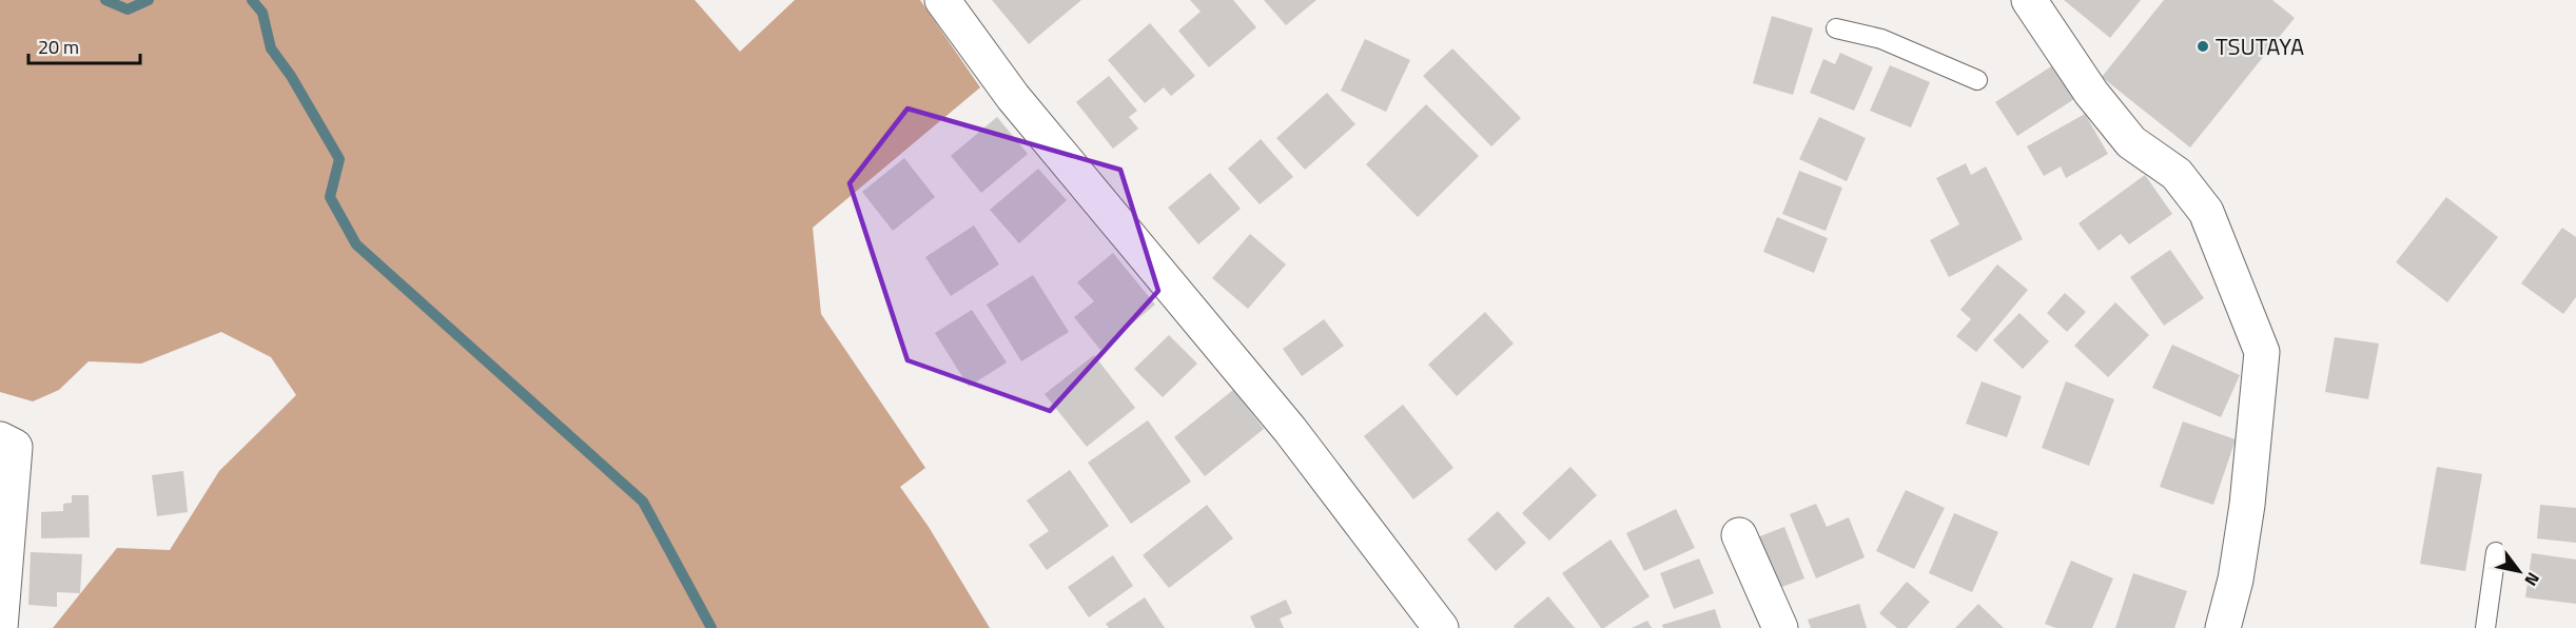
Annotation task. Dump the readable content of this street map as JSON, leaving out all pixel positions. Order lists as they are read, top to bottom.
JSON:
{
  "places": ["TSUTAYA"],
  "scale_bar": "20 m",
  "north": "bottom right"
}
